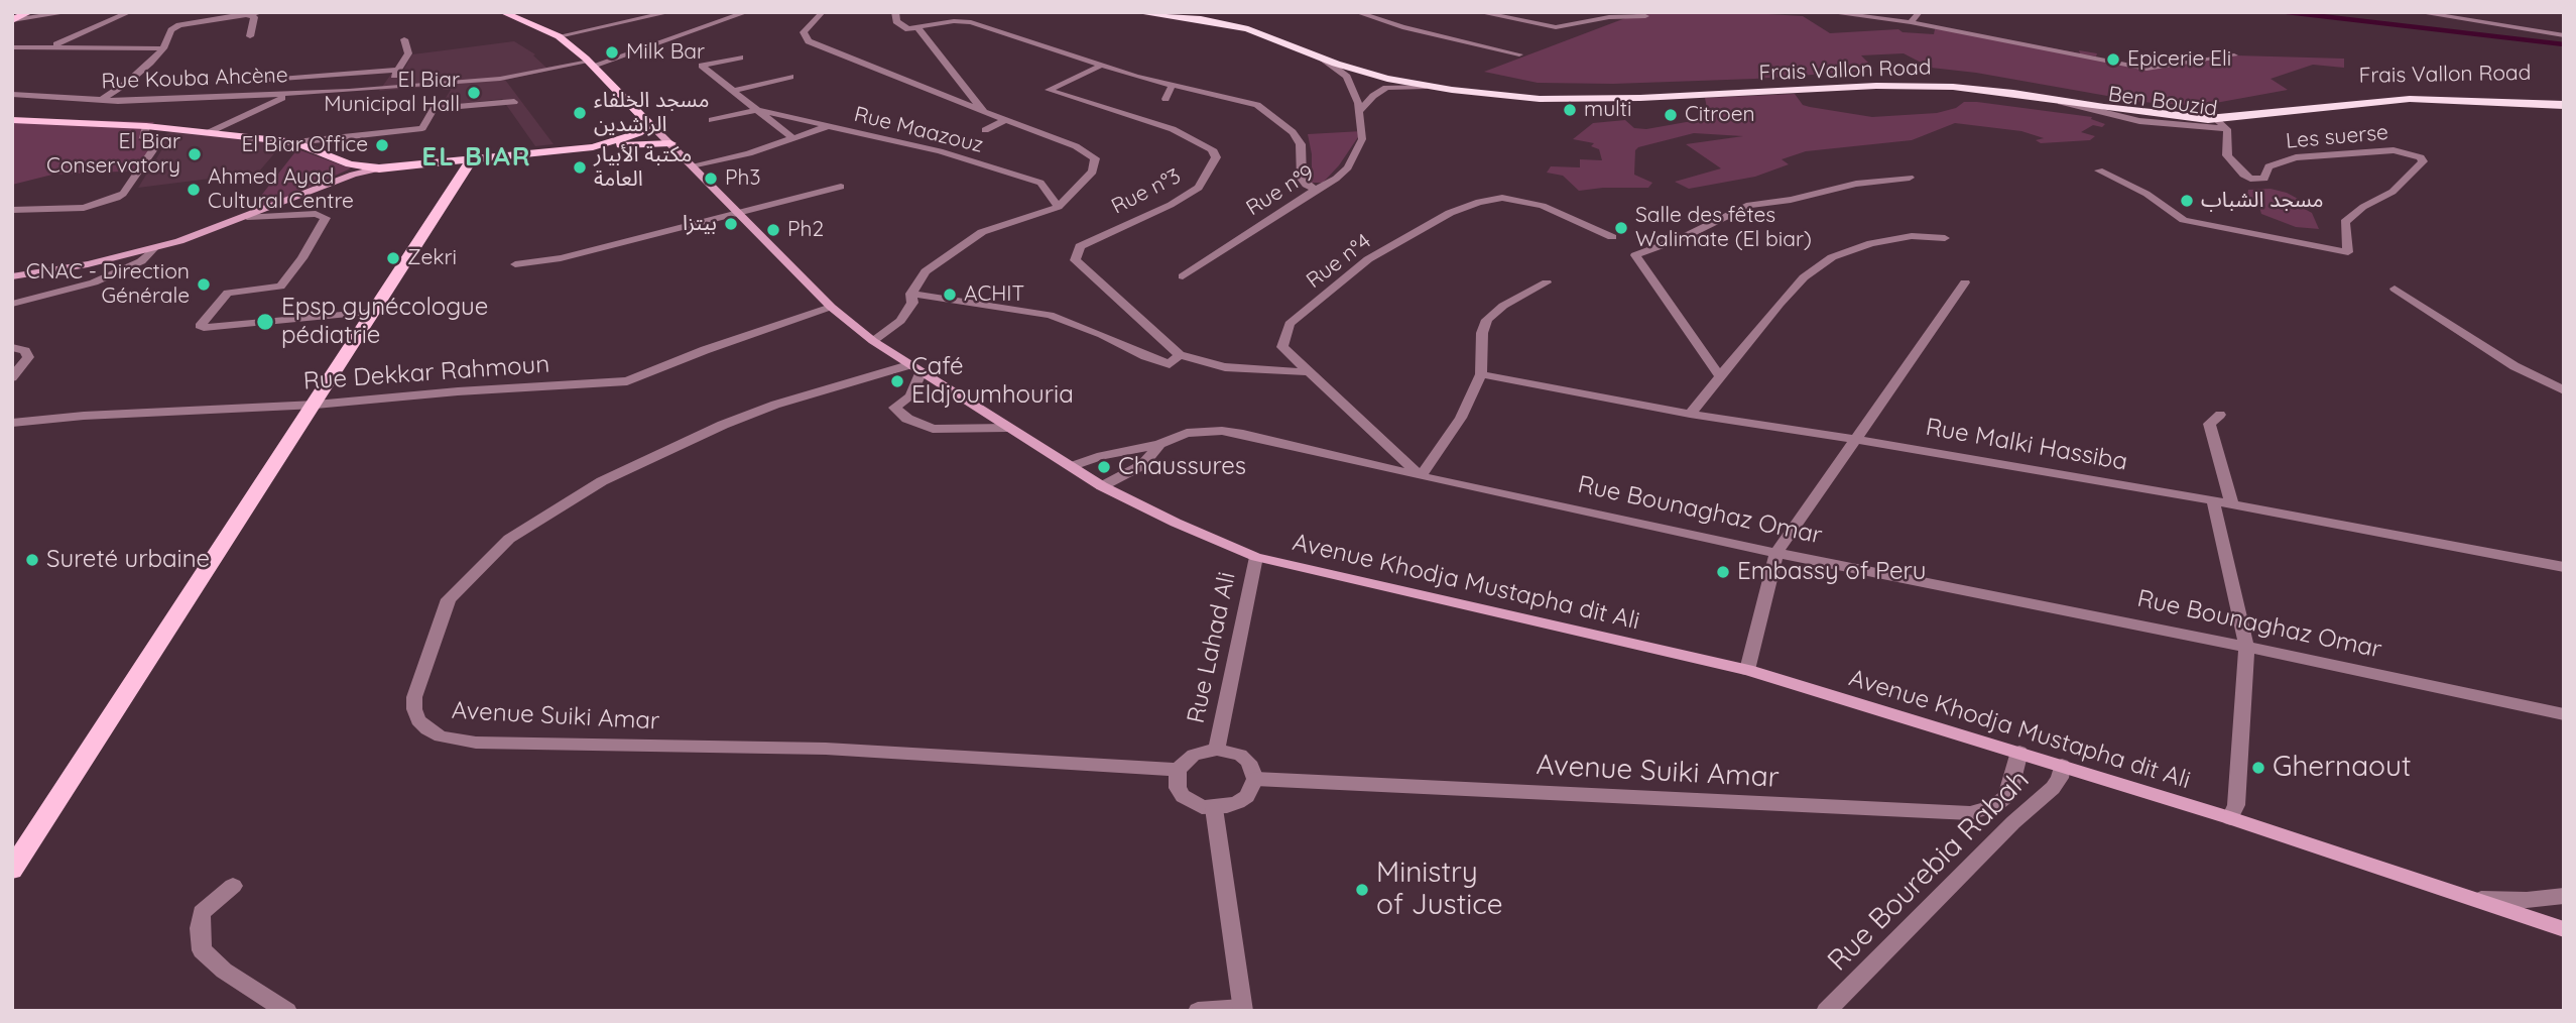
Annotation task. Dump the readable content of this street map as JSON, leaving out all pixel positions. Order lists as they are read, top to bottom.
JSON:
{
  "streets": {
    "highway": ["Frais Vallon Road"],
    "main road": ["Avenue Khodja Mustapha dit Ali"],
    "street": [
      "Rue Kouba Ahcène",
      "Ben Bouzid",
      "Rue Maazouz",
      "Les suerse",
      "Rue n°9",
      "Rue n°3",
      "Rue n°4",
      "Rue Dekkar Rahmoun",
      "Rue Malki Hassiba",
      "Rue Bounaghaz Omar",
      "Rue Lahad Ali",
      "Avenue Suiki Amar",
      "Rue Bourebia Rabah"
    ]
  },
  "crossings": [
    ["Frais Vallon Road", "Ben Bouzid"],
    ["Rue Kouba Ahcène", "Avenue Khodja Mustapha dit Ali"],
    ["Ben Bouzid", "Les suerse"],
    ["Rue n°4", "Rue Bounaghaz Omar"],
    ["Rue Dekkar Rahmoun", "Avenue Khodja Mustapha dit Ali"],
    ["Rue Bounaghaz Omar", "Avenue Khodja Mustapha dit Ali"],
    ["Avenue Khodja Mustapha dit Ali", "Rue Lahad Ali"],
    ["Avenue Khodja Mustapha dit Ali", "Avenue Suiki Amar"],
    ["Avenue Khodja Mustapha dit Ali", "Rue Bourebia Rabah"],
    ["Rue Lahad Ali", "Avenue Suiki Amar"]
  ],
  "districts": ["EL BIAR"],
  "places": [
    "Milk Bar",
    "Epicerie Eli",
    "El Biar Municipal Hall",
    "multi",
    "مسجد الخلفاء الراشدين",
    "Citroen",
    "El Biar Office",
    "El Biar Conservatory",
    "مكتبة الأبيار العامة",
    "Ph3",
    "Ahmed Ayad Cultural Centre",
    "مسجد الشباب",
    "بيتزا",
    "Salle des fêtes Walimate (El biar)",
    "Ph2",
    "Zekri",
    "CNAC - Direction Générale",
    "ACHIT",
    "Epsp gynécologue pédiatrie",
    "Café Eldjoumhouria",
    "Chaussures",
    "Sureté urbaine",
    "Embassy of Peru",
    "Ghernaout",
    "Ministry of Justice"
  ]
}
